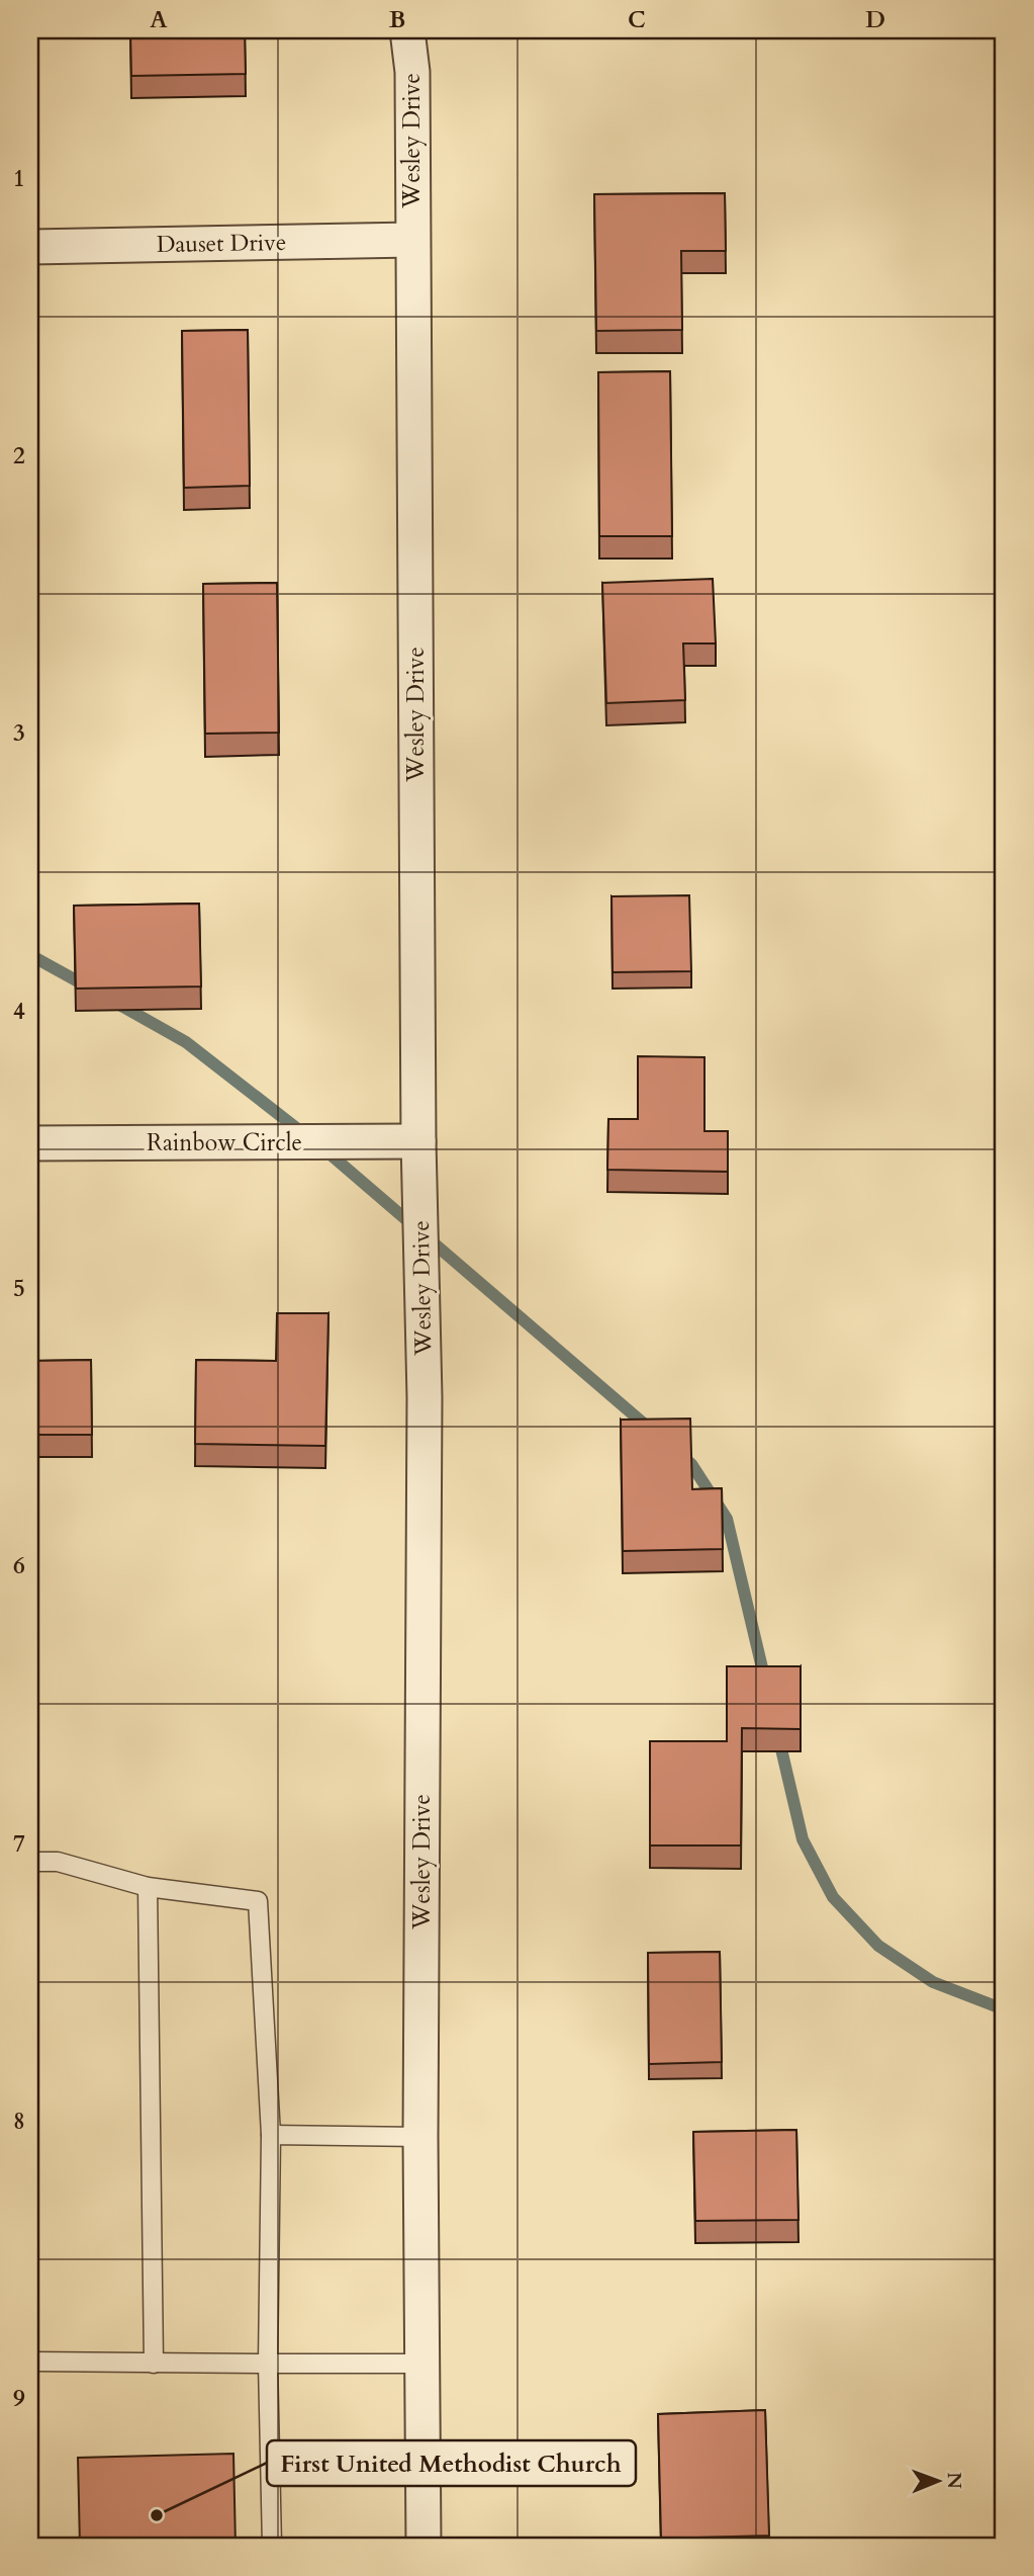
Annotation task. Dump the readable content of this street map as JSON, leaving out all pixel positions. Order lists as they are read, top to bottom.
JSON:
{
  "streets": {
    "street": ["Wesley Drive", "Dauset Drive", "Rainbow Circle"]
  },
  "crossings": [
    ["Wesley Drive", "Dauset Drive"],
    ["Wesley Drive", "Rainbow Circle"]
  ],
  "places": ["First United Methodist Church"],
  "north": "right",
  "grid": {
    "columns": [
      "A",
      "B",
      "C",
      "D"
    ],
    "rows": [
      "1",
      "2",
      "3",
      "4",
      "5",
      "6",
      "7",
      "8",
      "9"
    ]
  }
}
